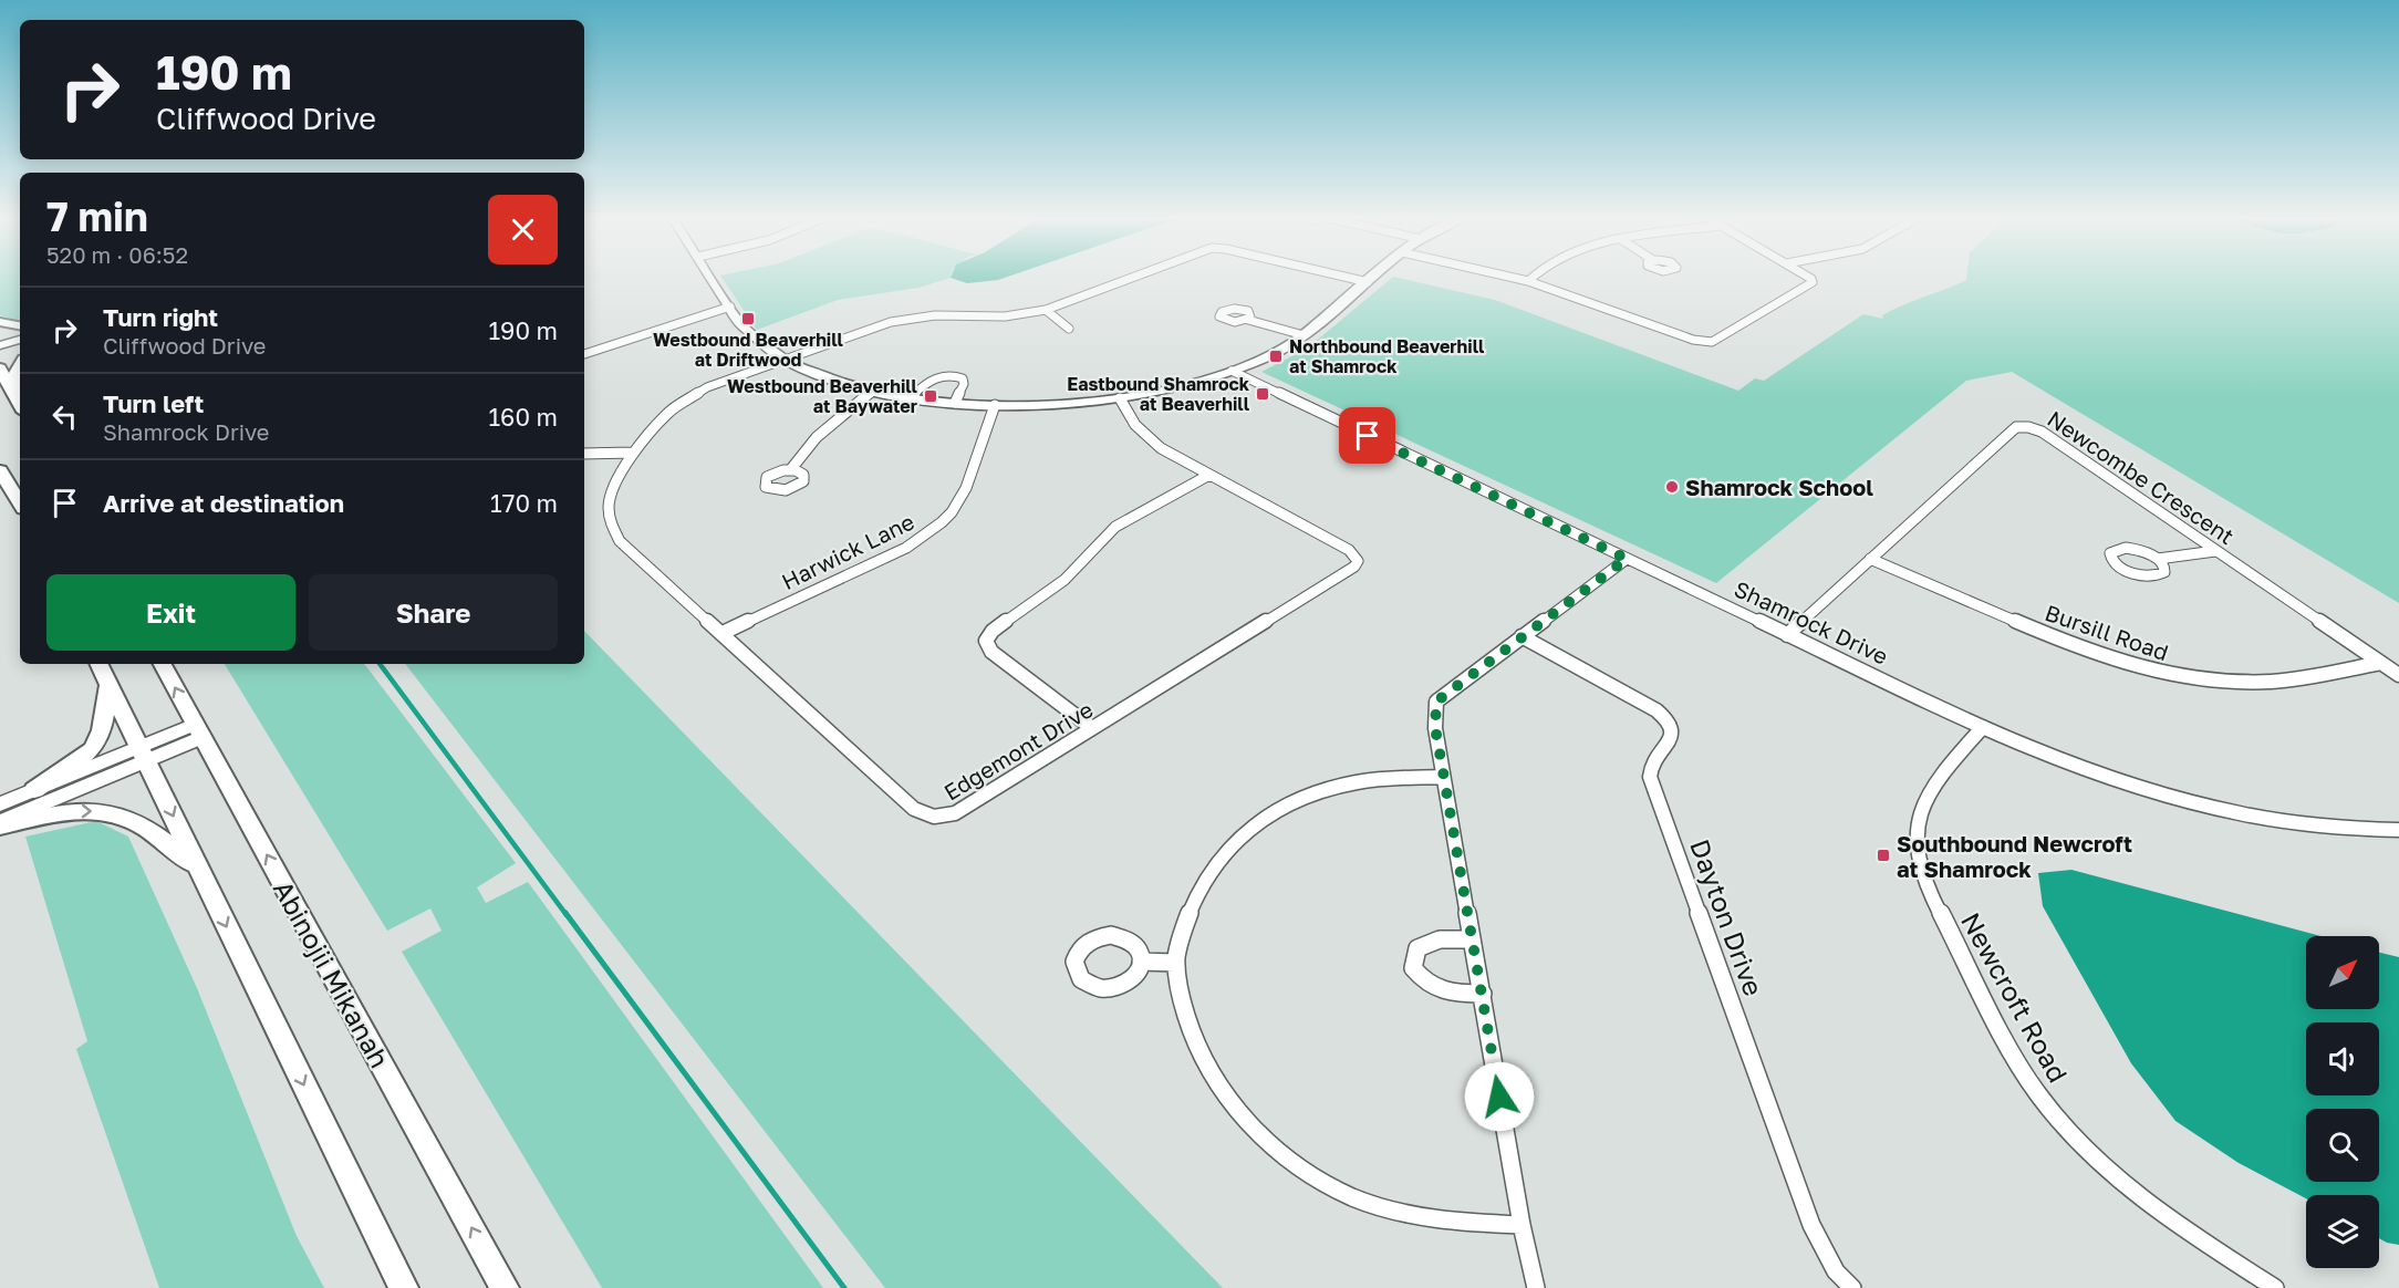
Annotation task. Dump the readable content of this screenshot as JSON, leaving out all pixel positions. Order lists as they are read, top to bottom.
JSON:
{
  "streets": {
    "main road": ["Abinojii Mikanah"],
    "street": [
      "Newcombe Crescent",
      "Harwick Lane",
      "Shamrock Drive",
      "Bursill Road",
      "Edgemont Drive",
      "Dayton Drive",
      "Newcroft Road"
    ]
  },
  "crossings": [
    ["Newcombe Crescent", "Shamrock Drive"],
    ["Newcombe Crescent", "Bursill Road"],
    ["Harwick Lane", "Edgemont Drive"],
    ["Shamrock Drive", "Newcroft Road"]
  ],
  "places": {
    "transit": [
      "Westbound Beaverhill at Driftwood",
      "Northbound Beaverhill at Shamrock",
      "Eastbound Shamrock at Beaverhill",
      "Westbound Beaverhill at Baywater",
      "Southbound Newcroft at Shamrock"
    ],
    "other": ["Shamrock School"]
  },
  "north": "top right",
  "page": {
    "turn": ["190 m", "Cliffwood Drive"],
    "heading": ["7 min", "520 m · 06:52"],
    "list": [
      {
        "name": "Turn right",
        "note": "Cliffwood Drive",
        "value": "190 m"
      },
      {
        "name": "Turn left",
        "note": "Shamrock Drive",
        "value": "160 m"
      },
      {
        "name": "Arrive at destination",
        "value": "170 m"
      }
    ],
    "buttons": ["Exit", "Share"]
  }
}
